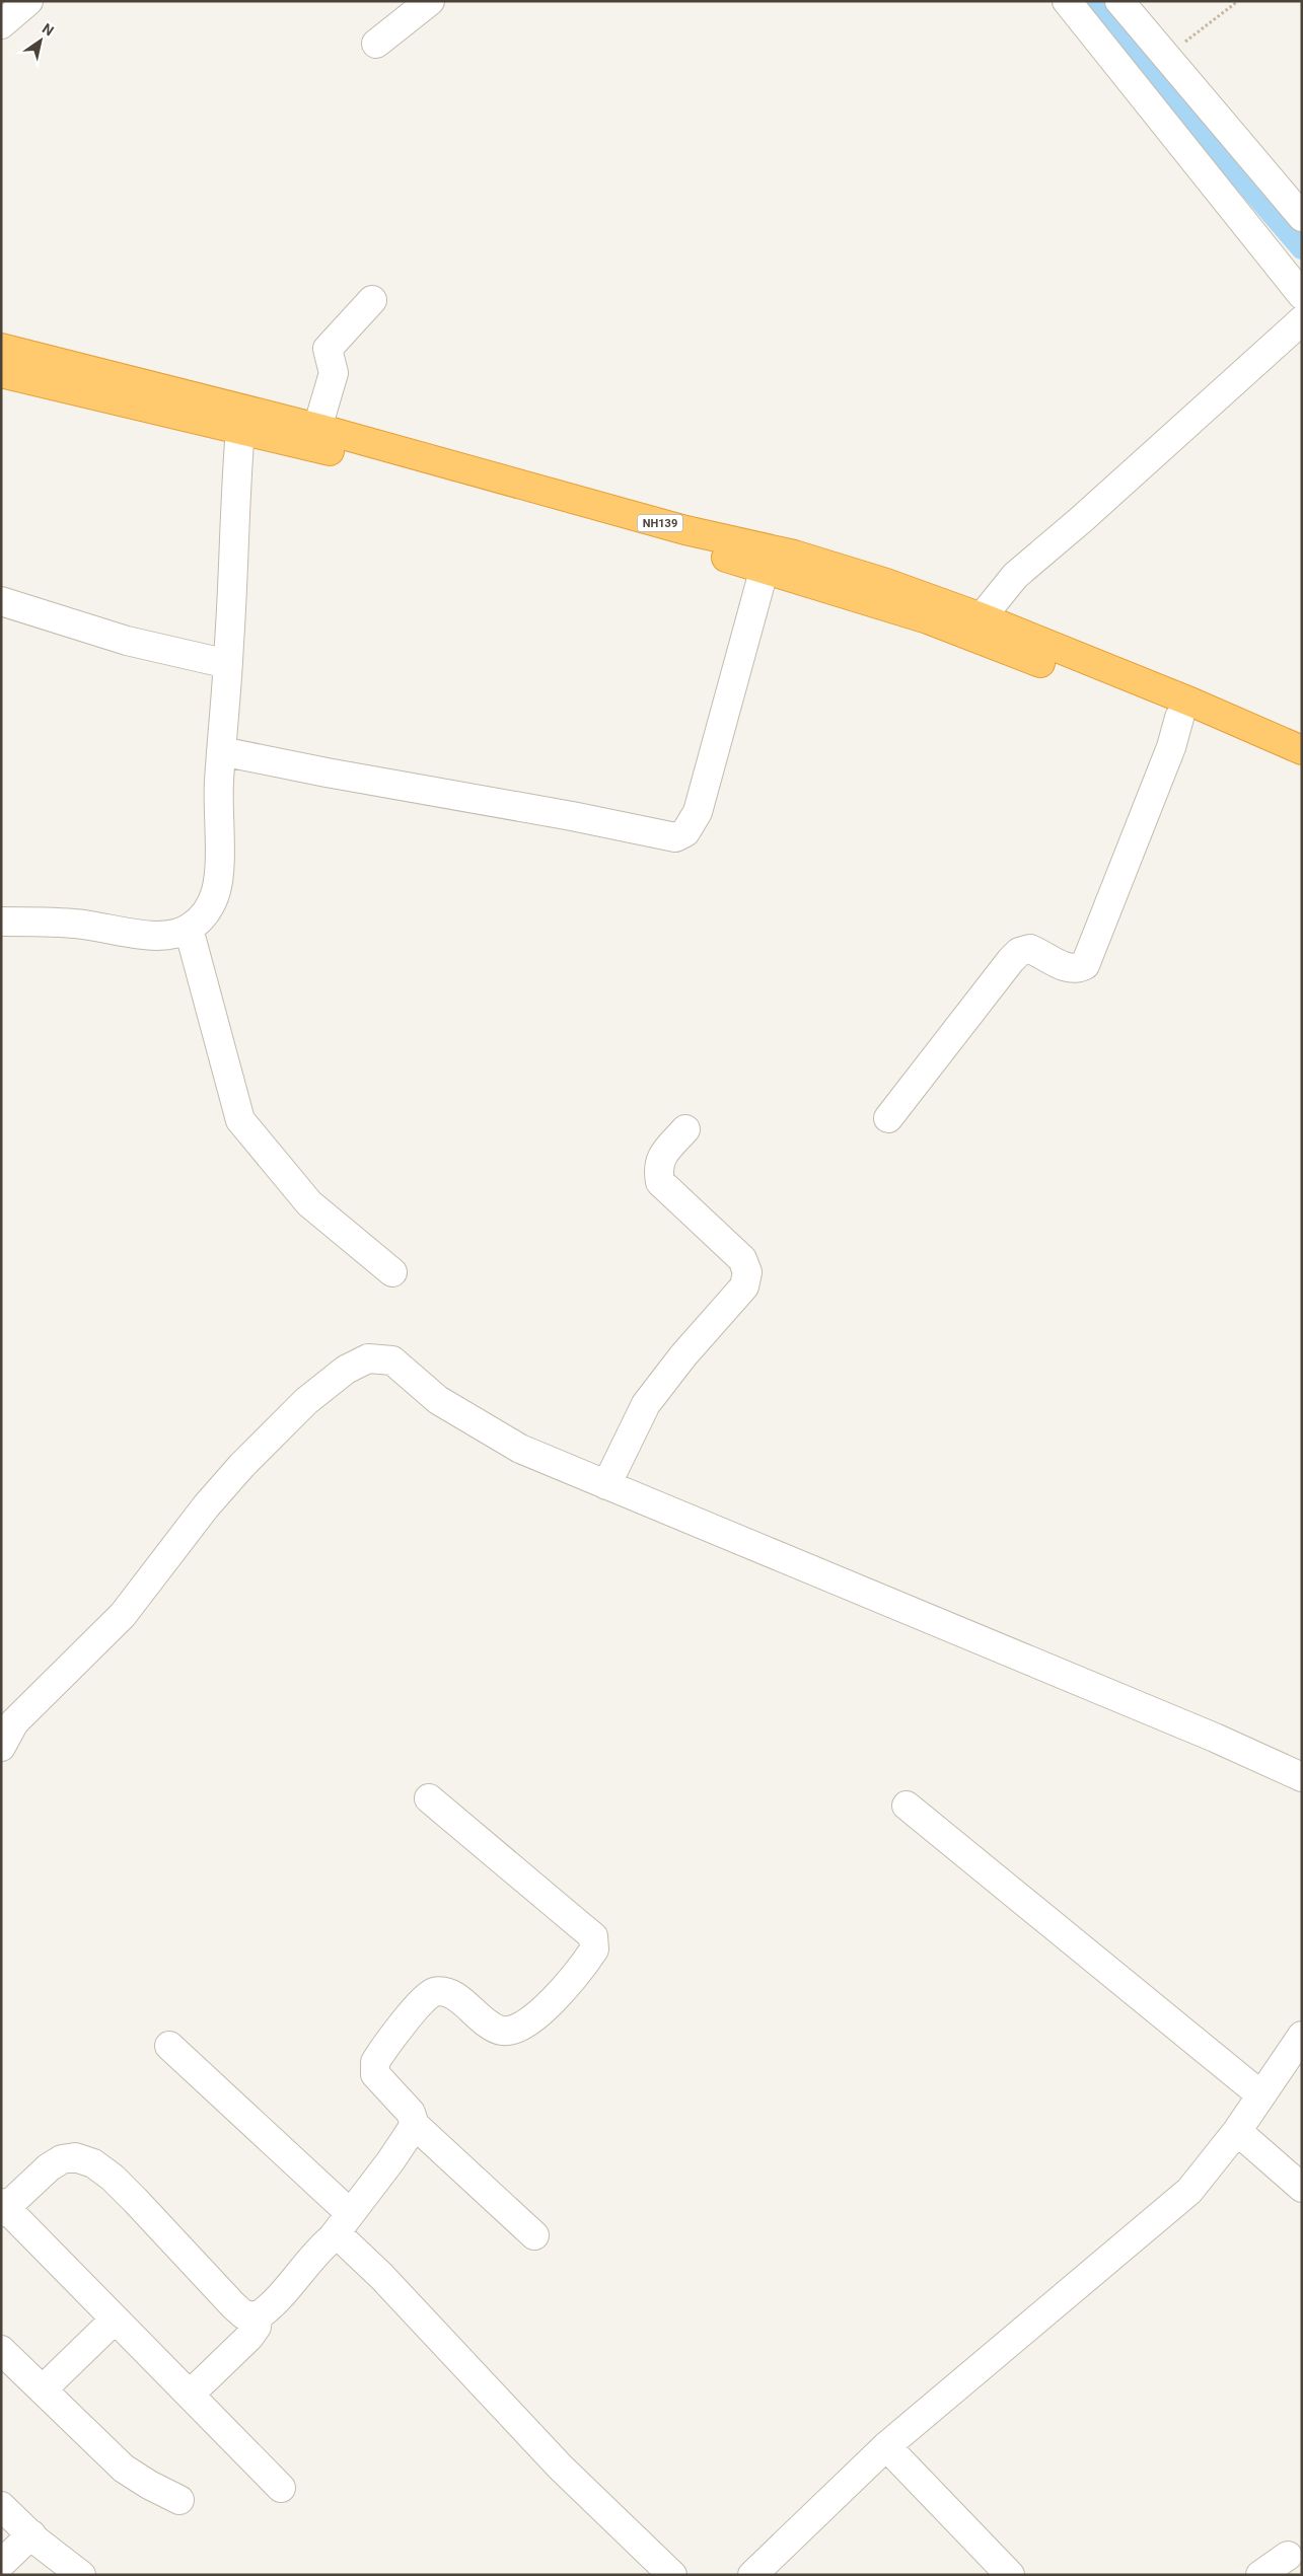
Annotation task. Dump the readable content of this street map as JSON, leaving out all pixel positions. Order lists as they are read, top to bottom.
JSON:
{
  "streets": {
    "highway": ["NH139"]
  },
  "north": "top right"
}
